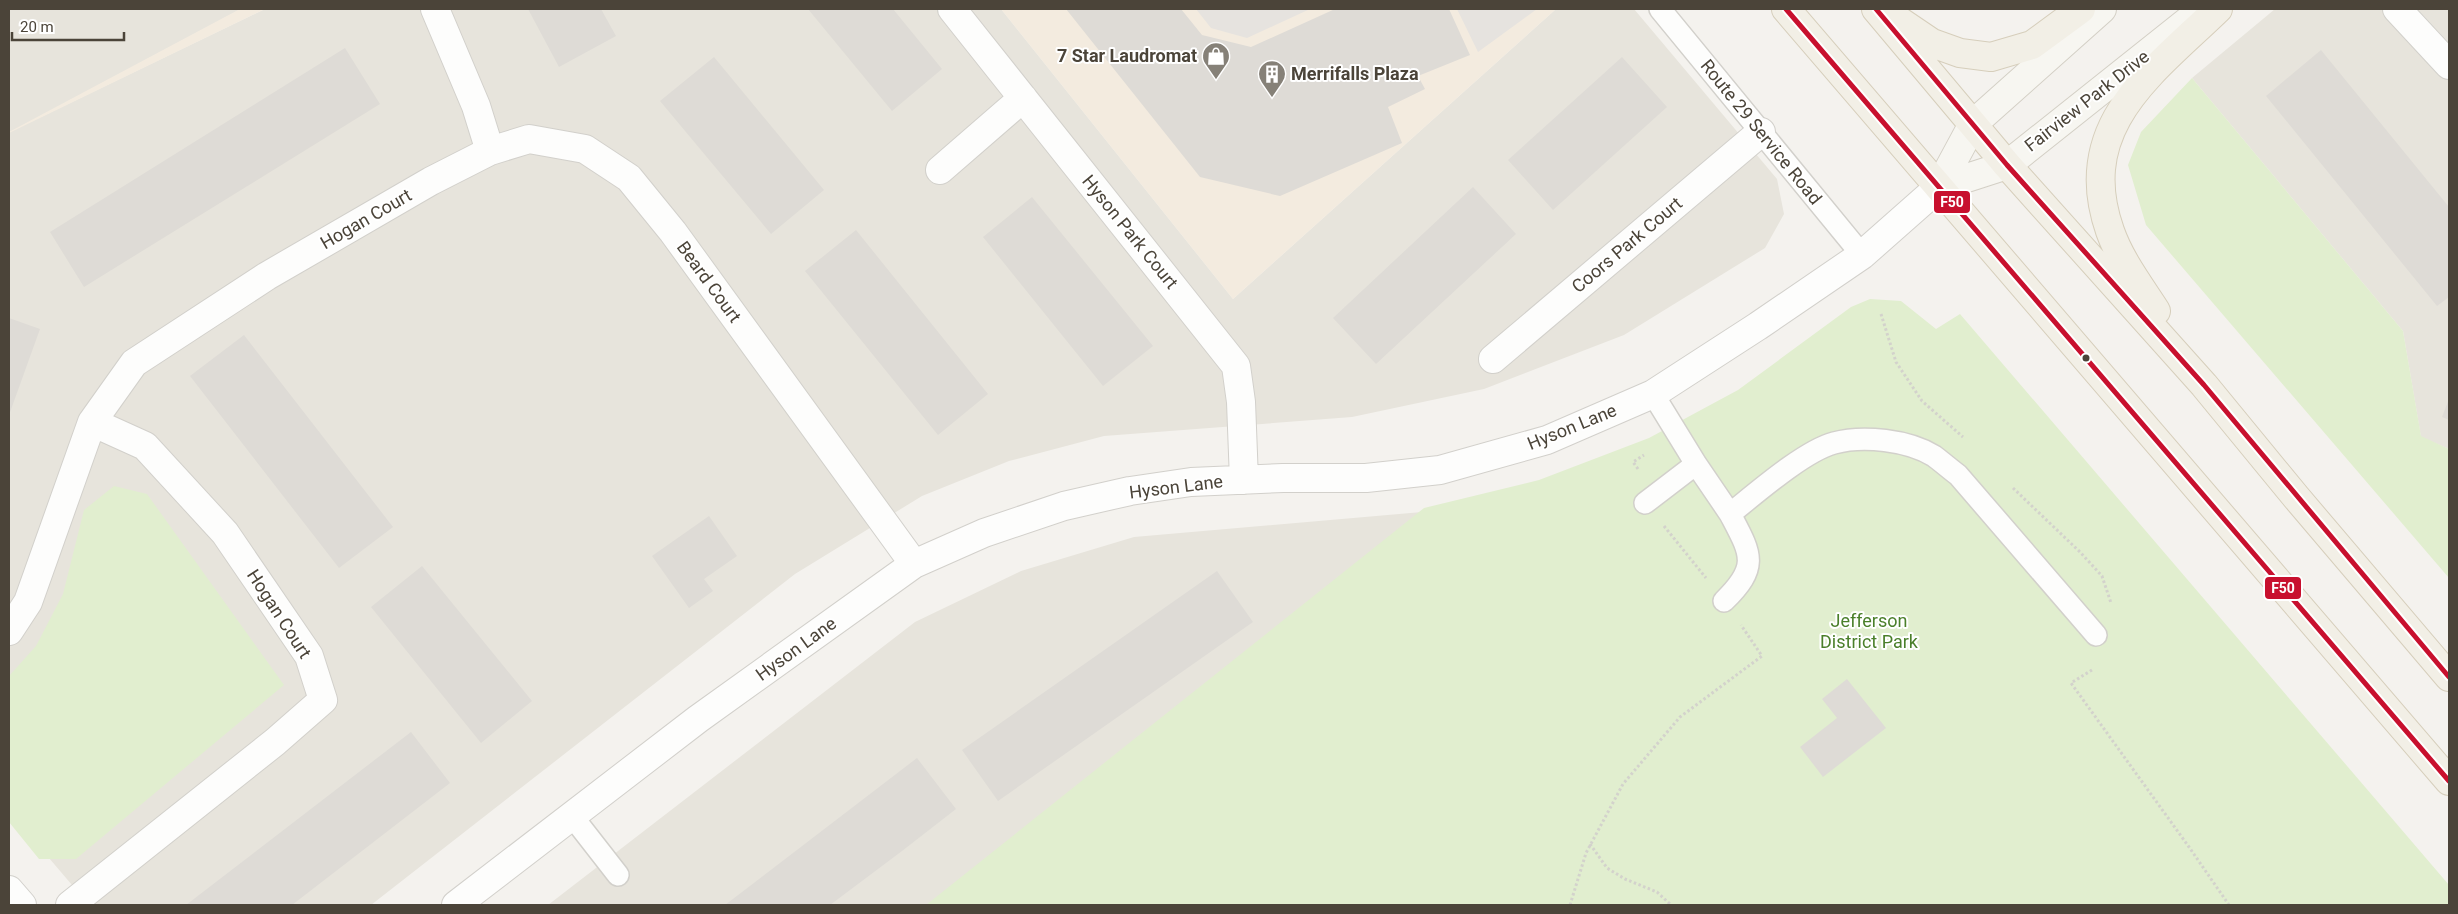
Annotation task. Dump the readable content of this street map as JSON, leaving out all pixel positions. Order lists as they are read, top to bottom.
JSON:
{
  "streets": {
    "main road": ["Fairview Park Drive"],
    "street": [
      "Hogan Court",
      "Hyson Park Court",
      "Coors Park Court",
      "Beard Court",
      "Hyson Lane"
    ],
    "lane": ["Route 29 Service Road"]
  },
  "crossings": [
    ["Fairview Park Drive", "Hyson Lane"],
    ["Route 29 Service Road", "Coors Park Court"],
    ["Route 29 Service Road", "Hyson Lane"],
    ["Hogan Court", "Beard Court"],
    ["Hyson Park Court", "Hyson Lane"],
    ["Beard Court", "Hyson Lane"]
  ],
  "parks": ["Jefferson District Park"],
  "places": {
    "shop": ["7 Star Laudromat"],
    "building": ["Merrifalls Plaza"]
  },
  "lines": ["transit line F50"],
  "scale_bar": "20 m"
}
